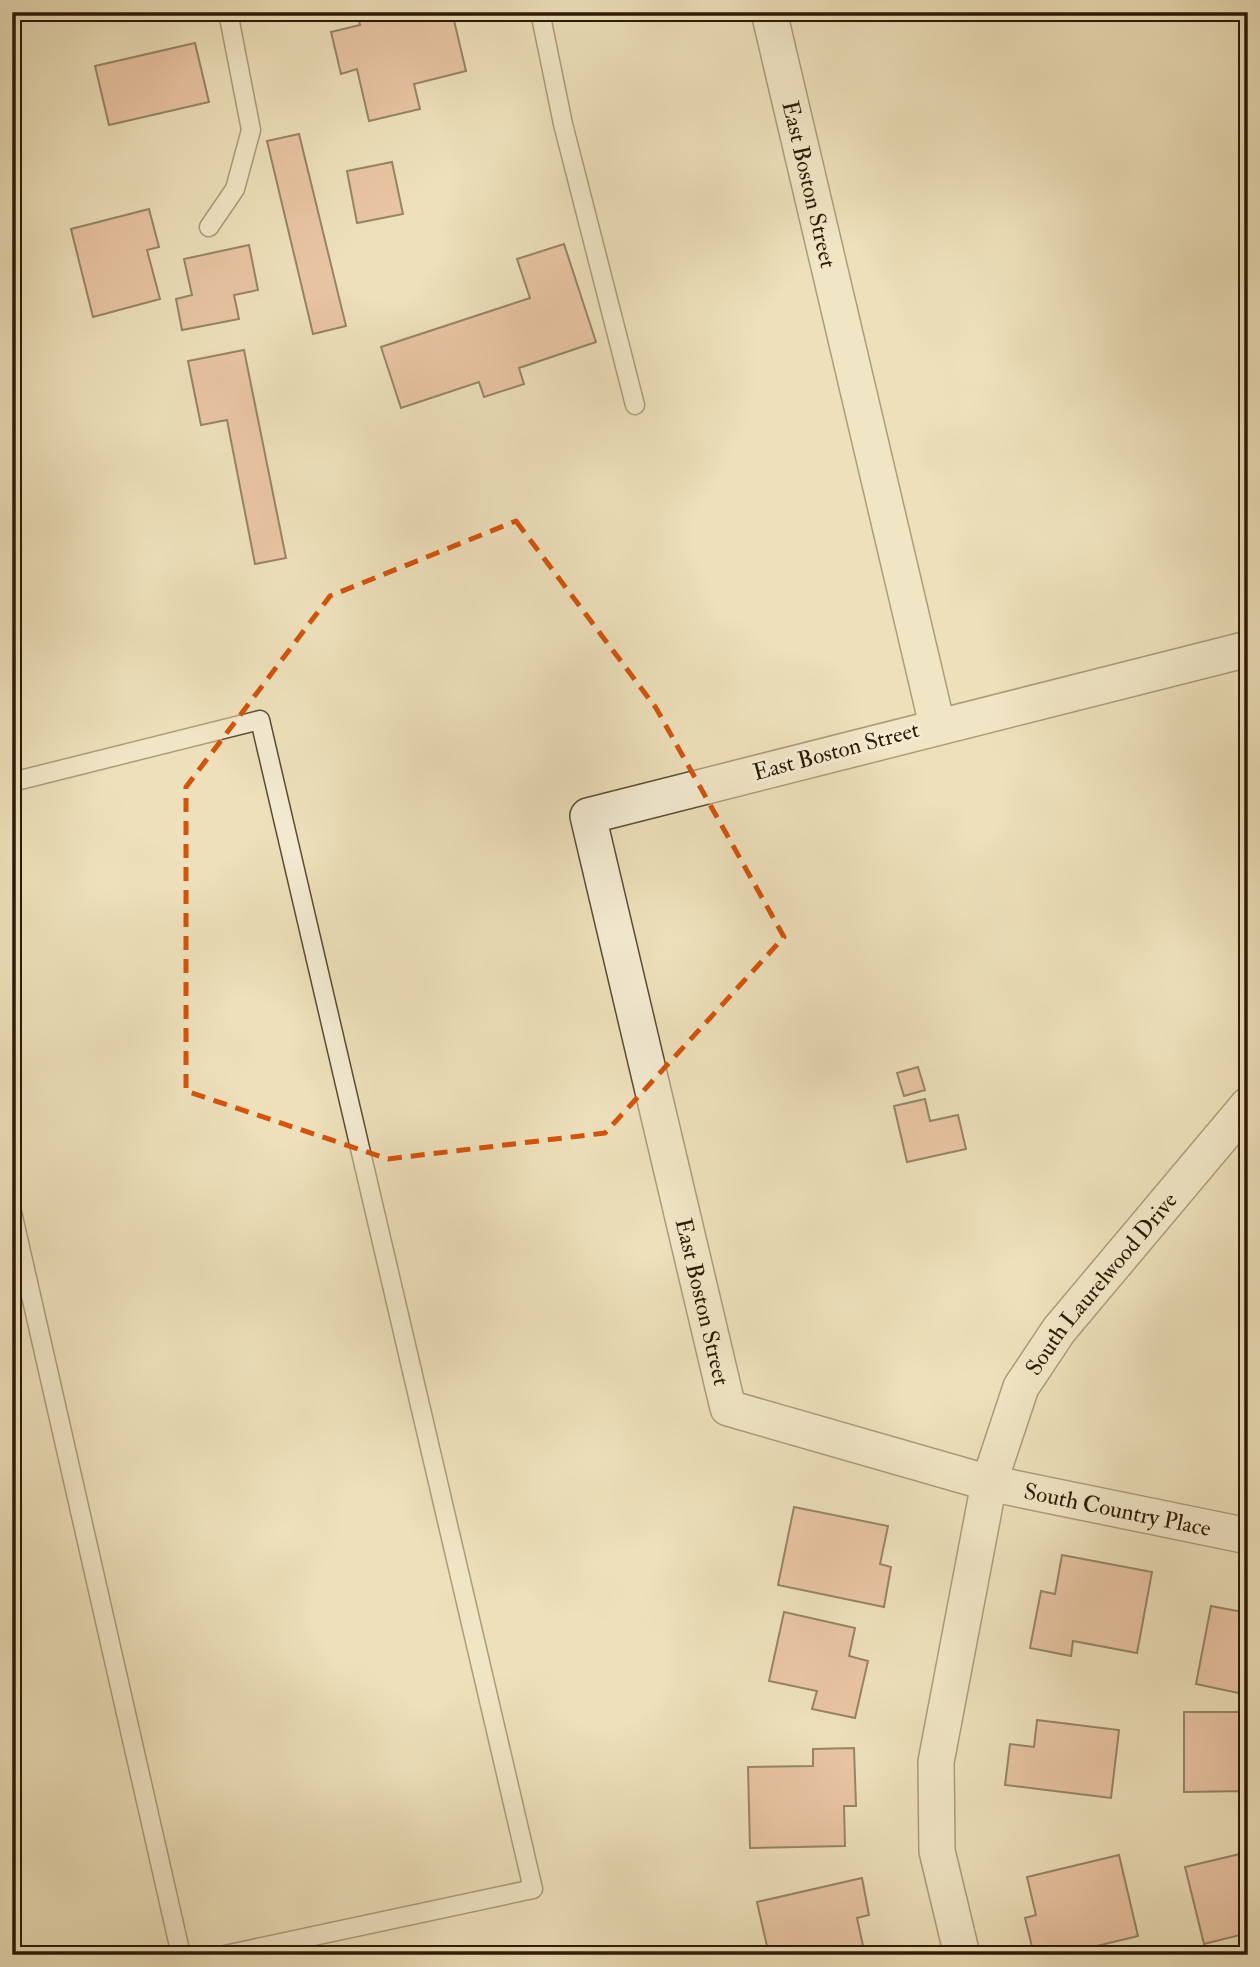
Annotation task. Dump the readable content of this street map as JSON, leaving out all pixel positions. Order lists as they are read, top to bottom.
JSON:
{
  "streets": {
    "street": ["East Boston Street", "South Laurelwood Drive", "South Country Place"]
  },
  "crossings": [
    ["East Boston Street", "South Laurelwood Drive"],
    ["East Boston Street", "South Country Place"],
    ["South Laurelwood Drive", "South Country Place"]
  ]
}
